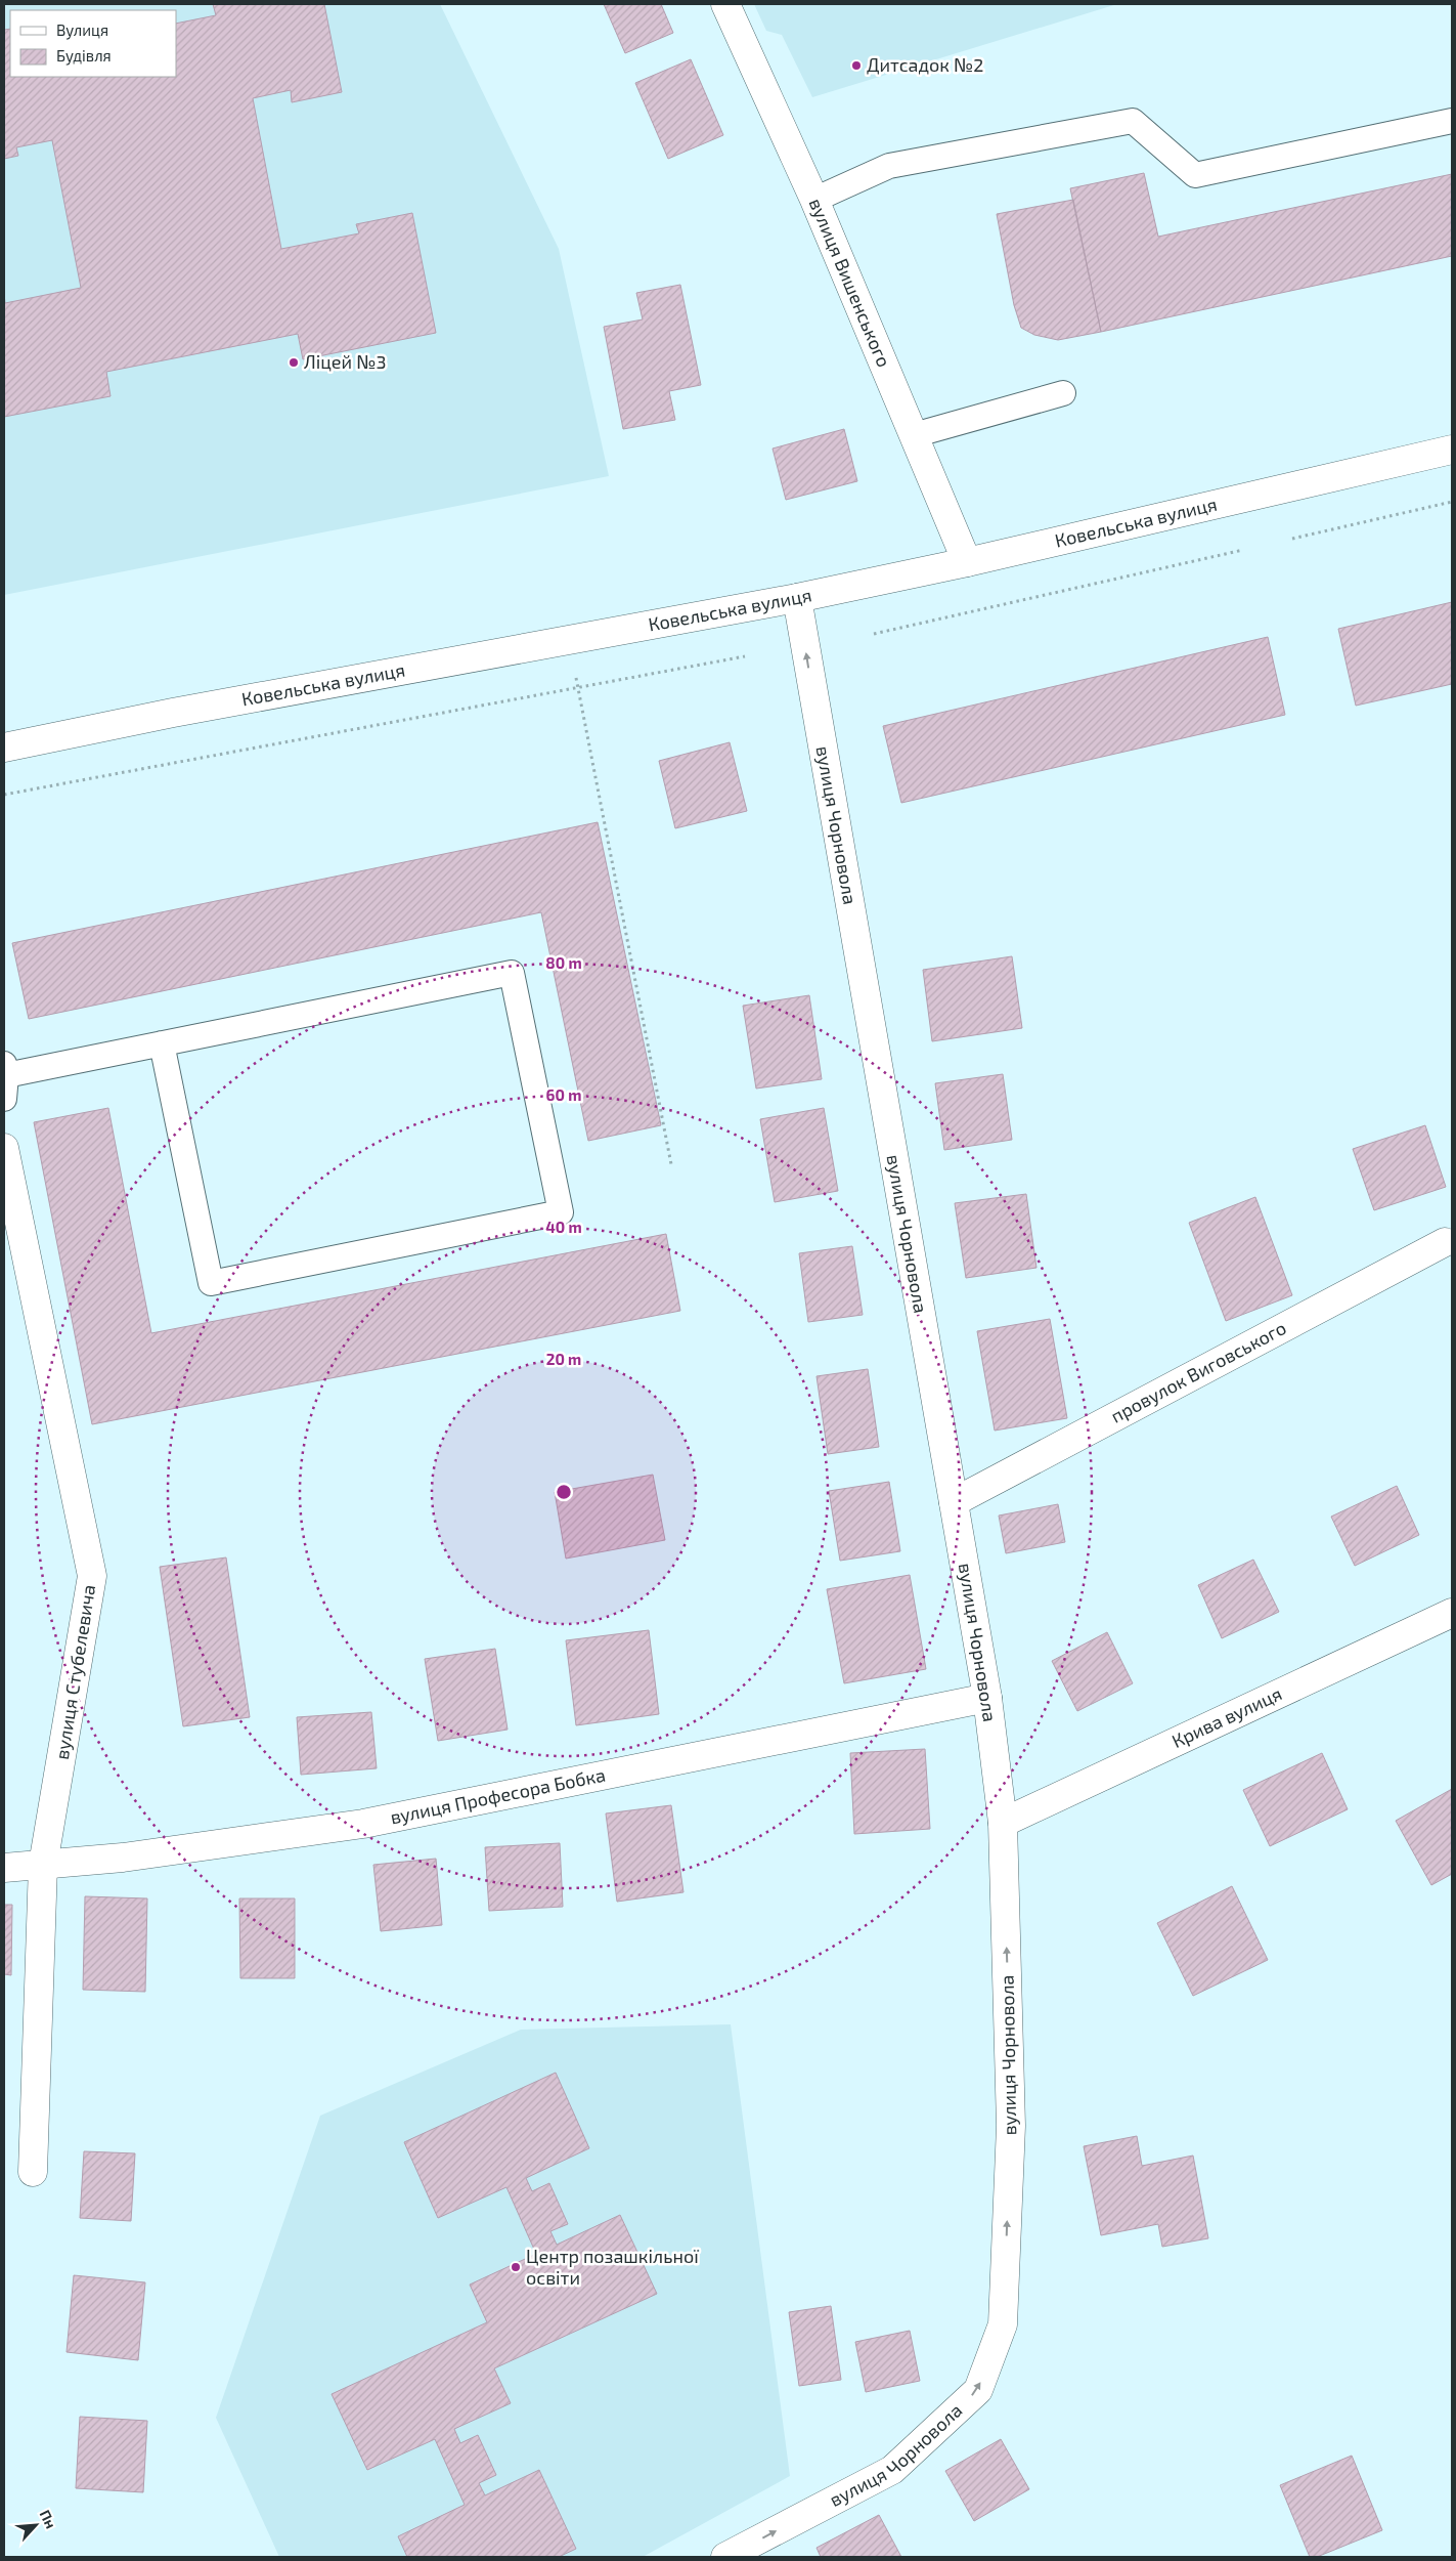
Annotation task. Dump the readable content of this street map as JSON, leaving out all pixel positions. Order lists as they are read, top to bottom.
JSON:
{
  "streets": {
    "street": [
      "вулиця Вишенського",
      "Ковельська вулиця",
      "вулиця Чорновола",
      "провулок Виговського",
      "вулиця Стубелевича",
      "Крива вулиця",
      "вулиця Професора Бобка"
    ]
  },
  "crossings": [
    ["вулиця Вишенського", "Ковельська вулиця"],
    ["Ковельська вулиця", "вулиця Чорновола"],
    ["вулиця Чорновола", "провулок Виговського"],
    ["вулиця Чорновола", "Крива вулиця"],
    ["вулиця Чорновола", "вулиця Професора Бобка"],
    ["вулиця Стубелевича", "вулиця Професора Бобка"]
  ],
  "one_way": ["вулиця Чорновола"],
  "places": ["Дитсадок №2", "Ліцей №3", "Центр позашкільної освіти"],
  "legend": ["Вулиця", "Будівля"],
  "north": "top right",
  "rings": [
    "80 m",
    "60 m",
    "40 m",
    "20 m"
  ]
}
